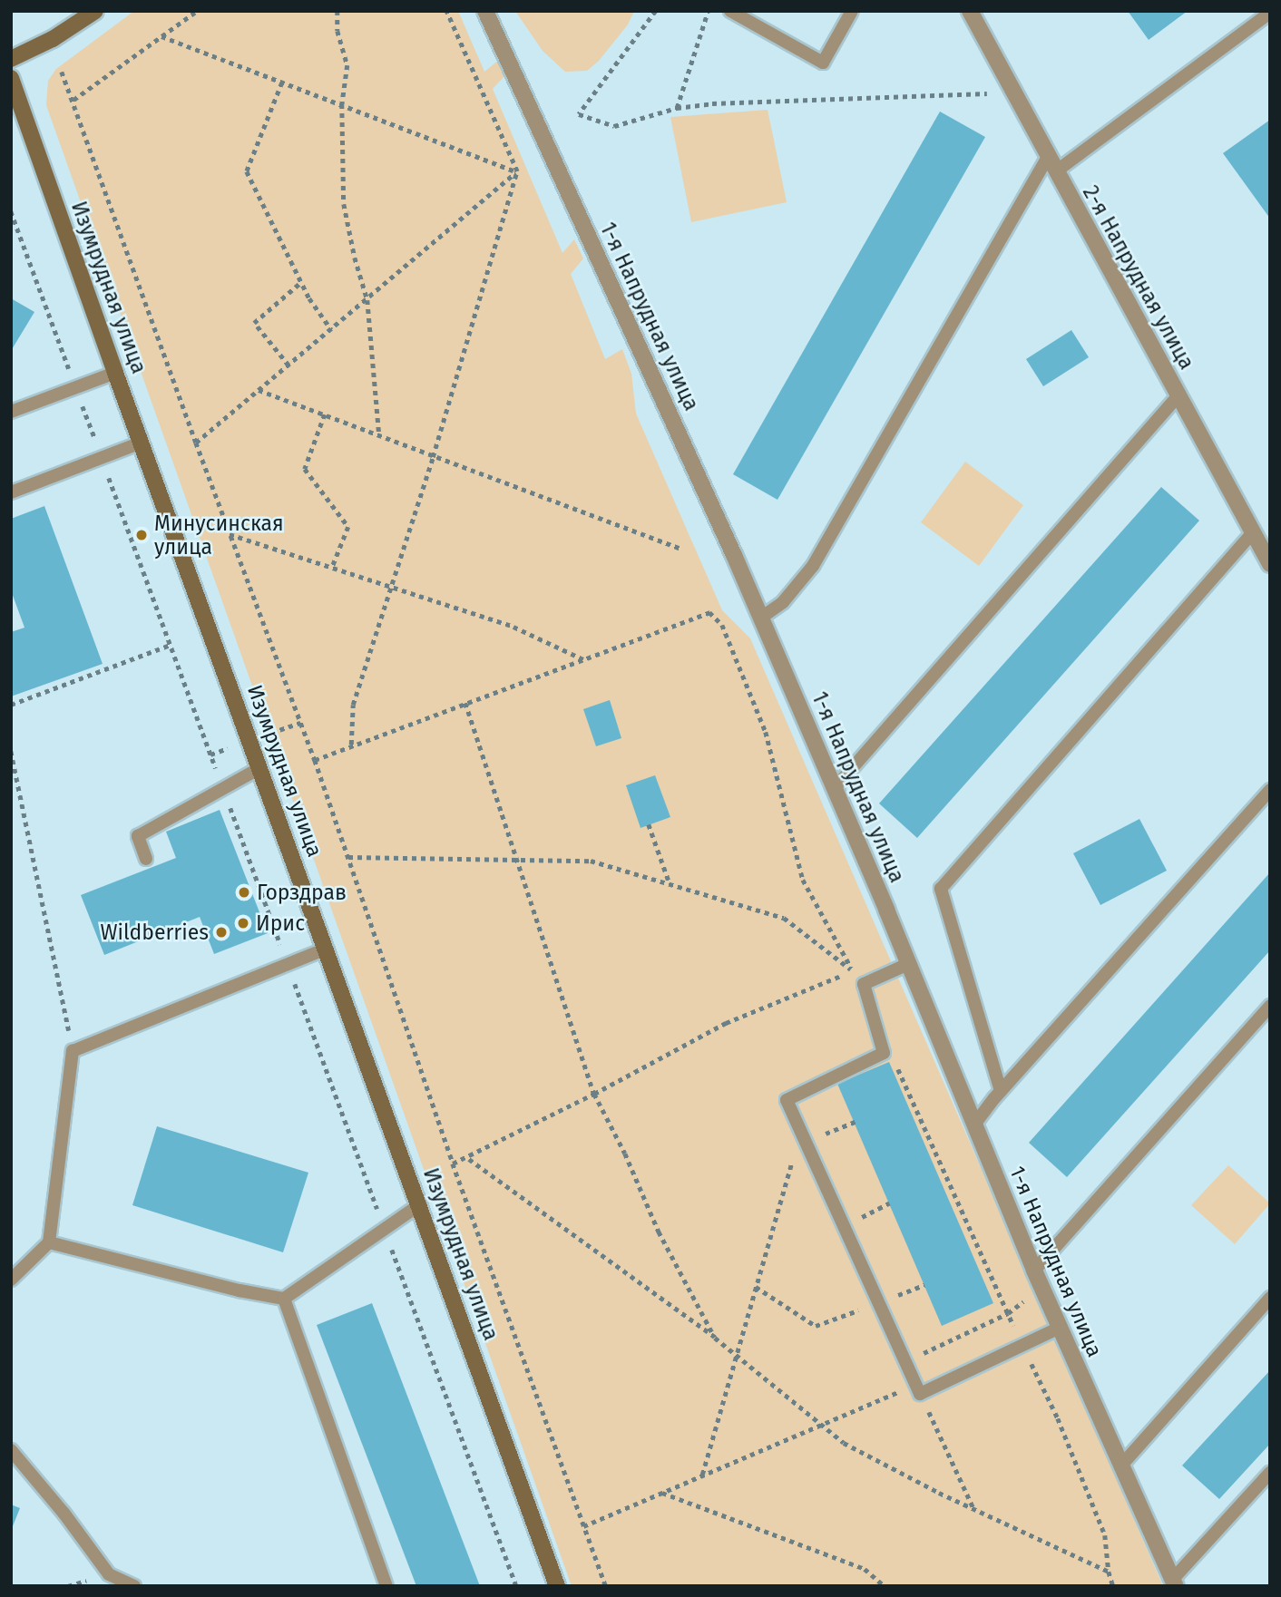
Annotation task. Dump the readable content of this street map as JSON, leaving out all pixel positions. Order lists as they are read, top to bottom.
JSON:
{
  "streets": {
    "street": ["2-я Напрудная улица", "Изумрудная улица", "1-я Напрудная улица"]
  },
  "places": [
    "Минусинская улица",
    "Горздрав",
    "Ирис",
    "Wildberries"
  ]
}
